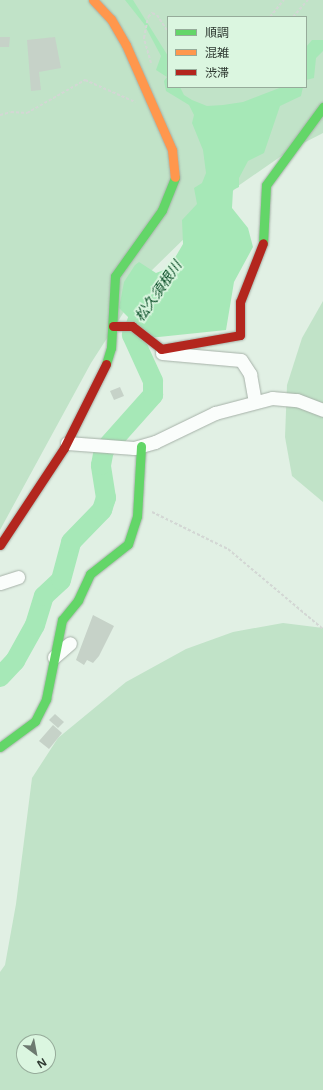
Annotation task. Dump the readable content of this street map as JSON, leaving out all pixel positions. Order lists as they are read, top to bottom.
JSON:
{
  "water": ["松久須根川"],
  "legend": ["順調", "混雑", "渋滞"],
  "north": "bottom right"
}
